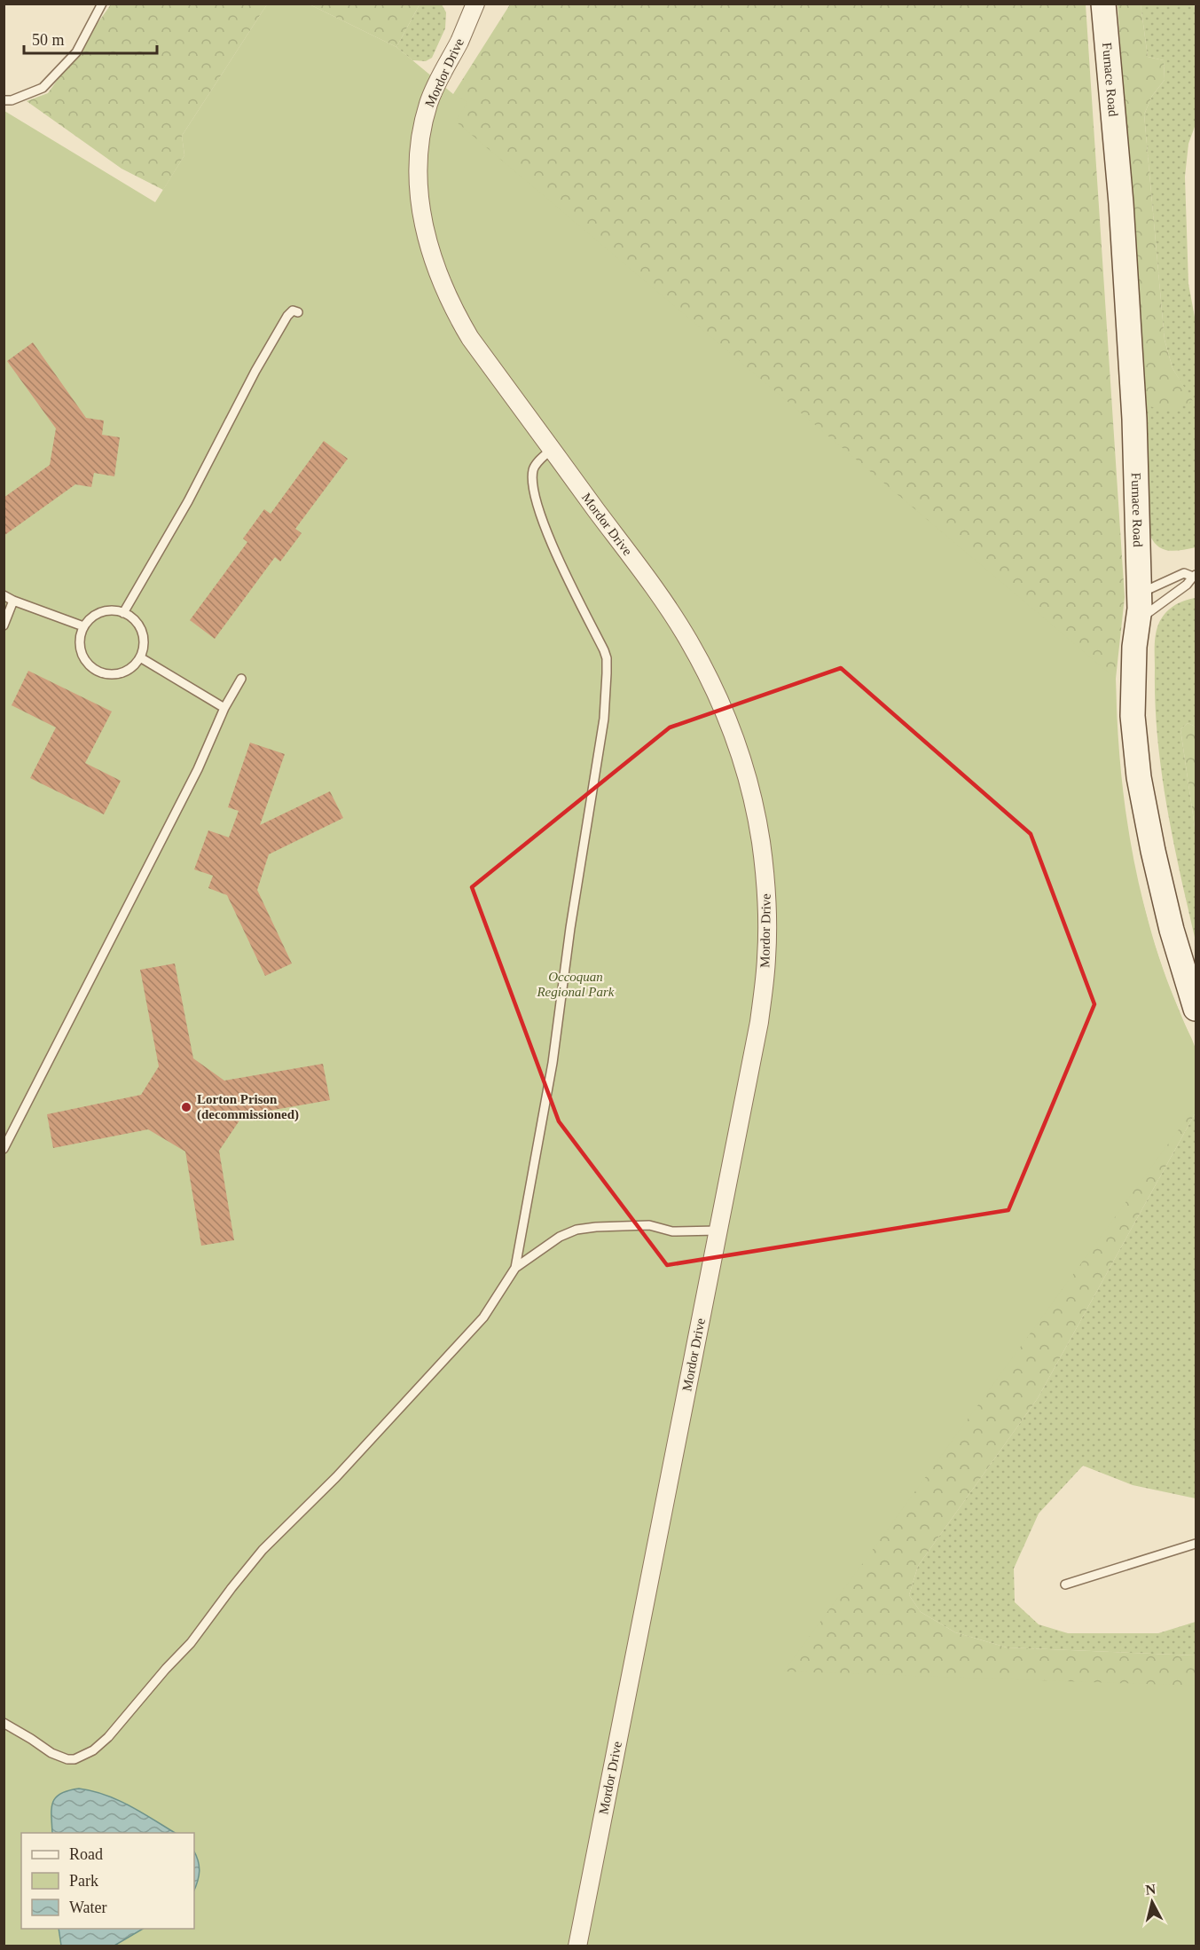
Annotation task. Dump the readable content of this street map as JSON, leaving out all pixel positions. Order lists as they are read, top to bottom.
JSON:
{
  "streets": {
    "main road": ["Furnace Road"],
    "street": ["Mordor Drive"]
  },
  "parks": ["Occoquan Regional Park"],
  "places": ["Lorton Prison (decommissioned)"],
  "legend": ["Road", "Park", "Water"],
  "scale_bar": "50 m",
  "north": "top"
}
